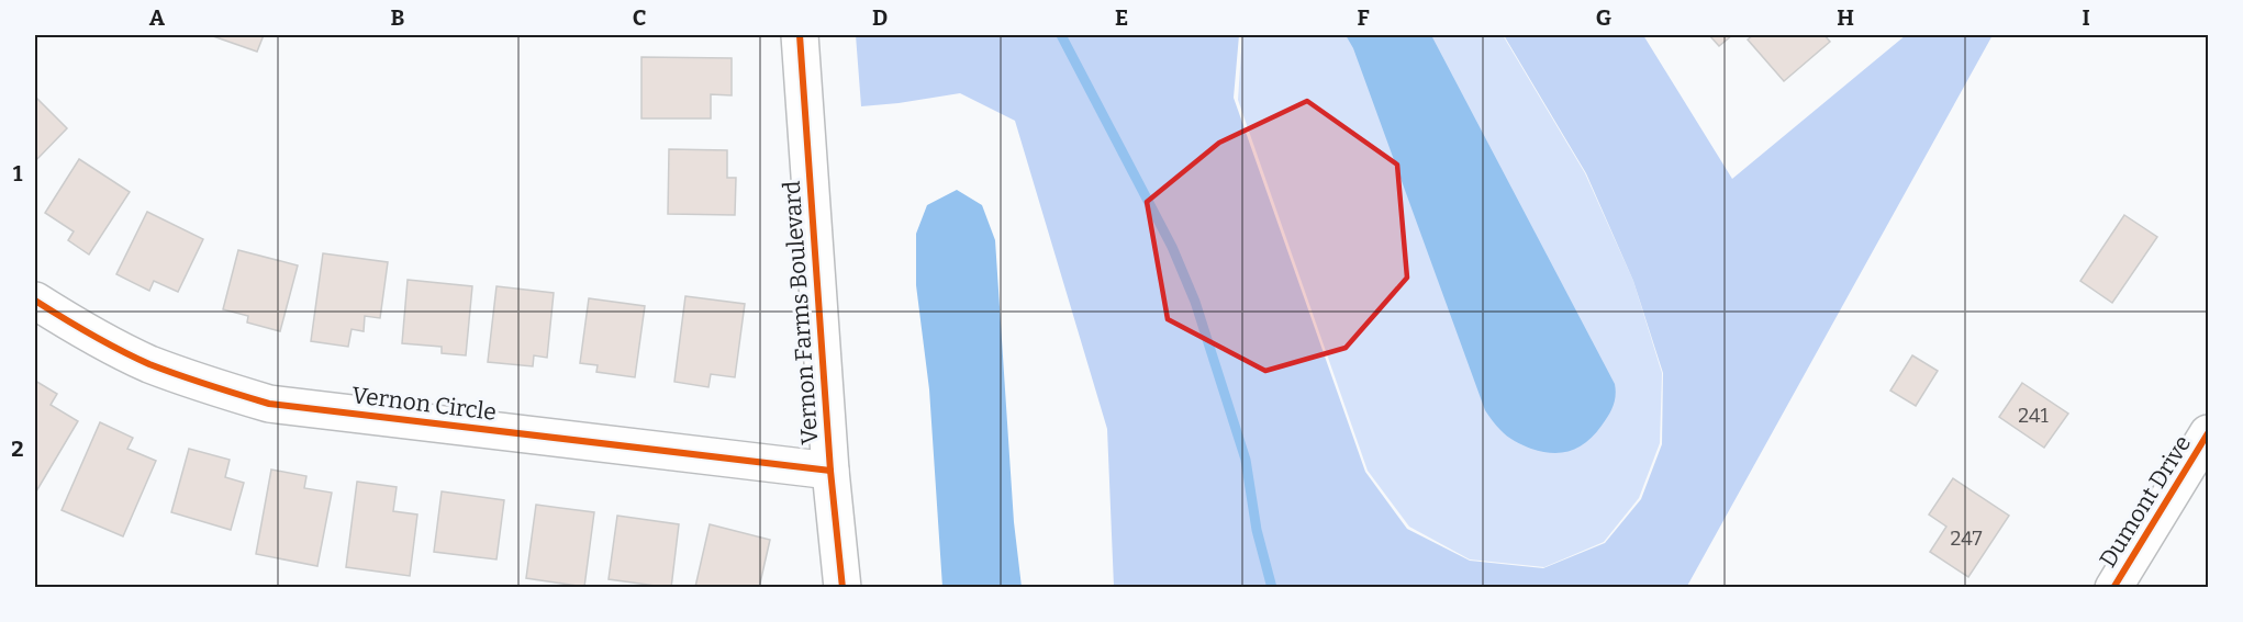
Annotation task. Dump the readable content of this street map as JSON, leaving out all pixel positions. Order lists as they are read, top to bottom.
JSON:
{
  "streets": {
    "street": ["Vernon Farms Boulevard", "Vernon Circle", "Dumont Drive"]
  },
  "crossings": [
    ["Vernon Farms Boulevard", "Vernon Circle"]
  ],
  "house_numbers": ["241", "247"],
  "grid": {
    "columns": [
      "A",
      "B",
      "C",
      "D",
      "E",
      "F",
      "G",
      "H",
      "I"
    ],
    "rows": ["1", "2"]
  }
}
